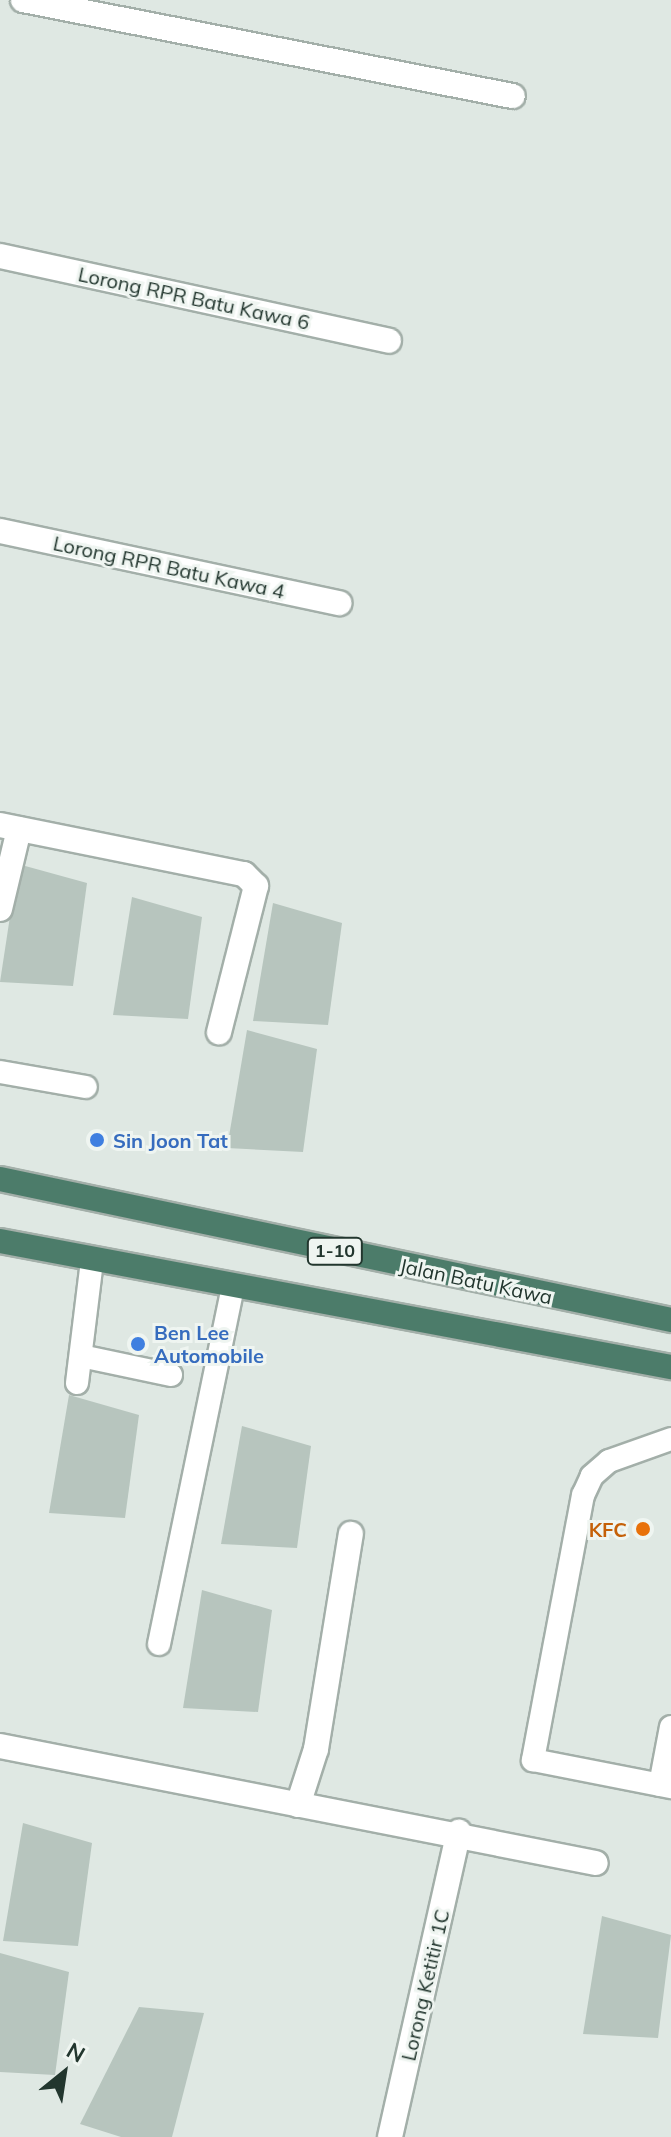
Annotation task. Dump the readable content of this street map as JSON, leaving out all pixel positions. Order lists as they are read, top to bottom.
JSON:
{
  "streets": {
    "highway": ["1-10", "Jalan Batu Kawa"],
    "street": ["Lorong RPR Batu Kawa 6", "Lorong RPR Batu Kawa 4", "Lorong Ketitir 1C"]
  },
  "places": ["Sin Joon Tat", "Ben Lee Automobile", "KFC"],
  "north": "top right"
}
